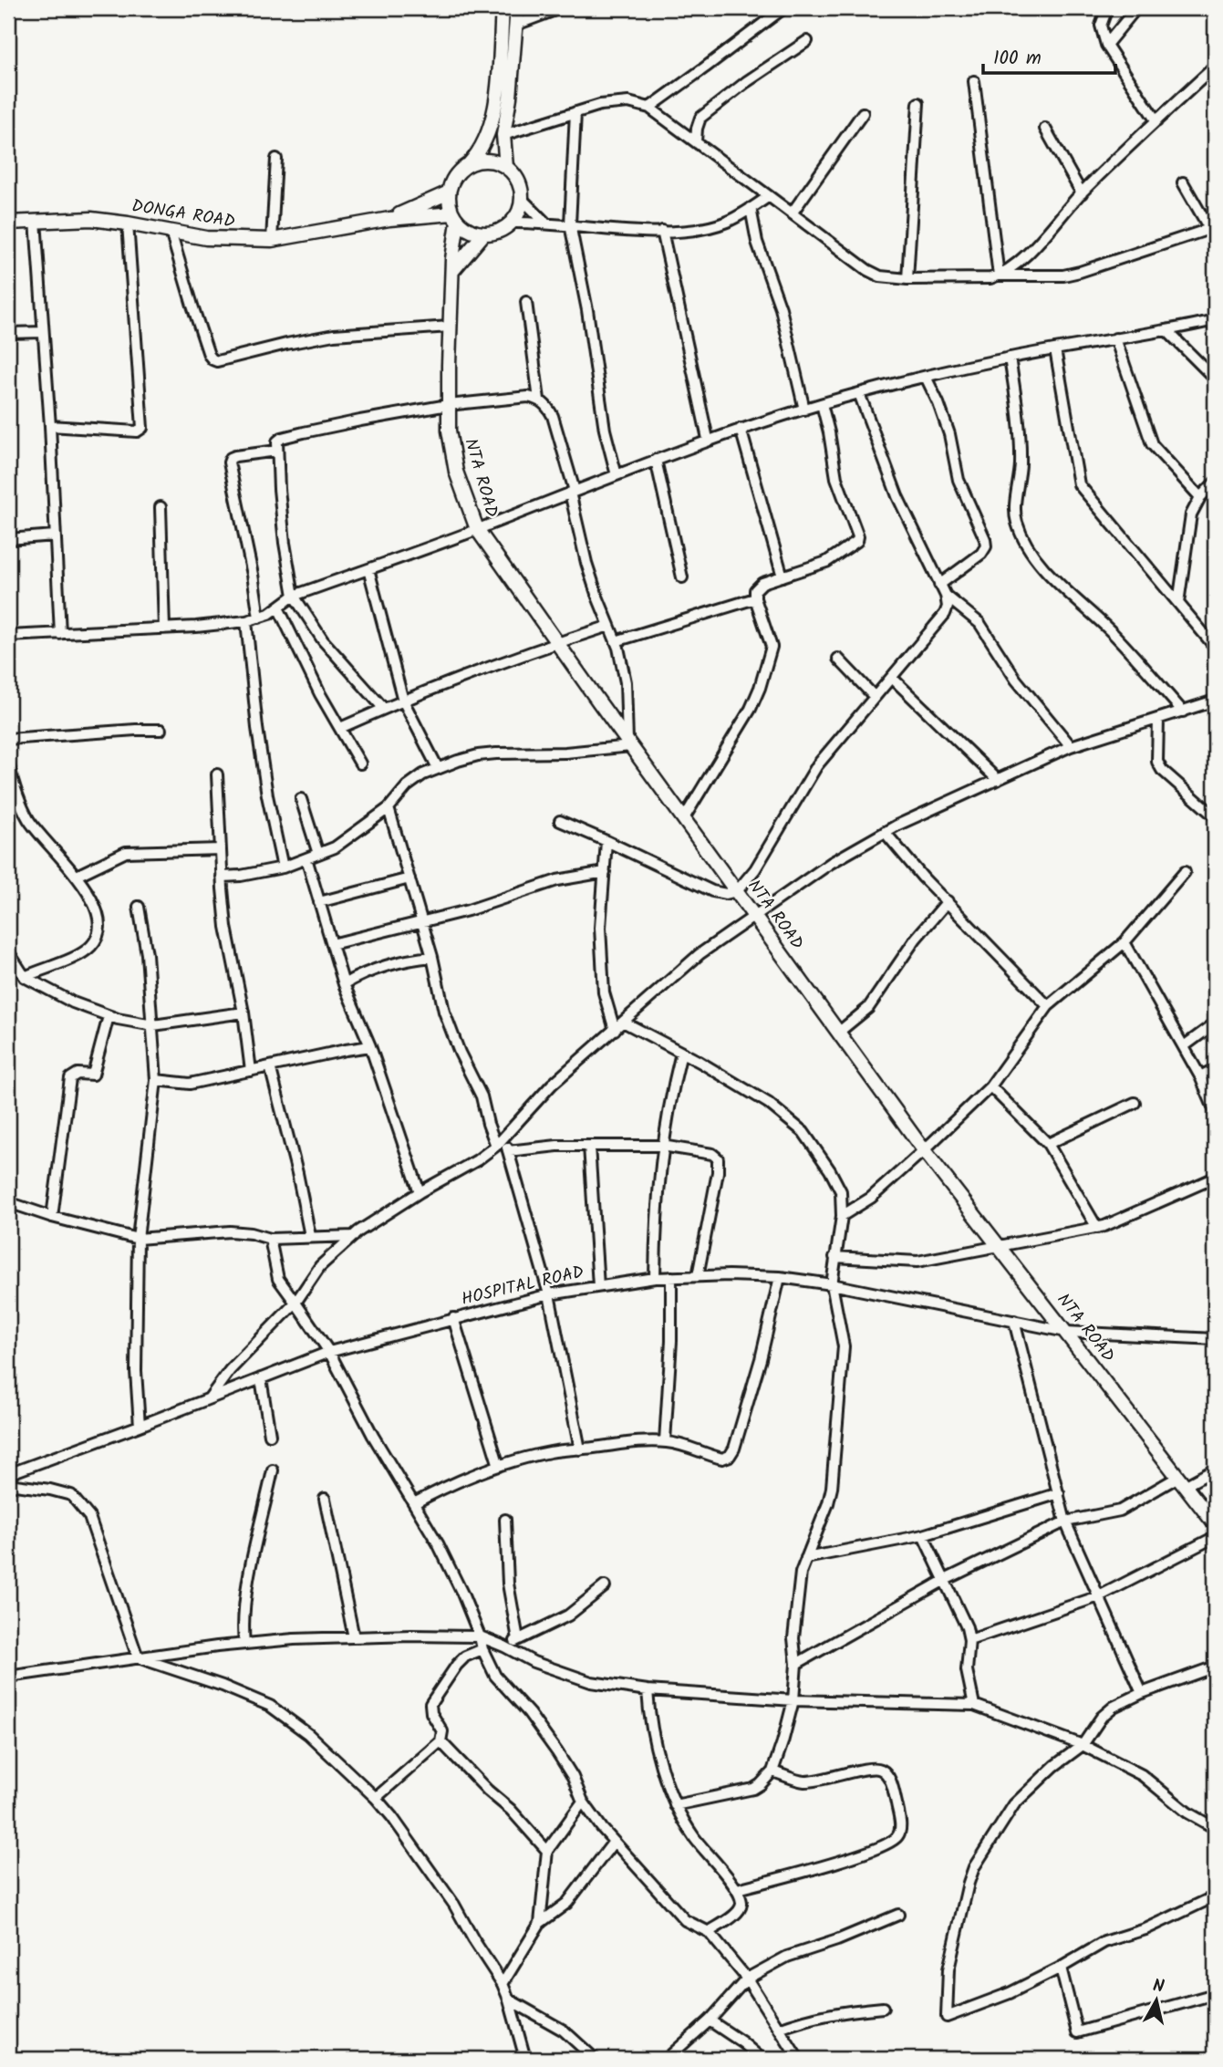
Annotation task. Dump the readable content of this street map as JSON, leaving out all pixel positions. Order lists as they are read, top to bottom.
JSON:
{
  "streets": {
    "street": ["DONGA ROAD", "NTA ROAD", "HOSPITAL ROAD"]
  },
  "crossings": [
    ["NTA ROAD", "HOSPITAL ROAD"]
  ],
  "scale_bar": "100 m",
  "north": "top"
}
